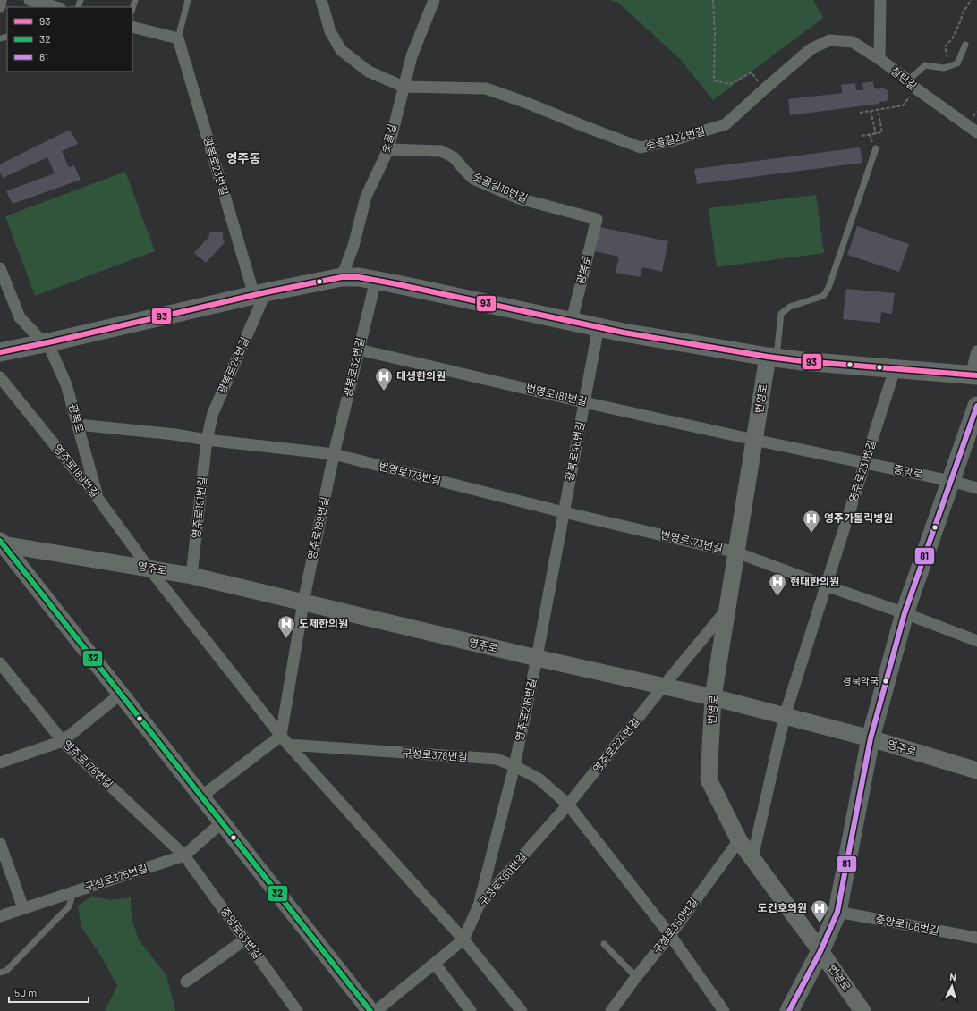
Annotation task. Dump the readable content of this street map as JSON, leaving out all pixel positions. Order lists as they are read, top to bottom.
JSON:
{
  "streets": {
    "street": [
      "철탄길",
      "숫골길",
      "숫골길24번길",
      "광복로23번길",
      "숫골길16번길",
      "광복로",
      "광복로24번길",
      "광복로32번길",
      "번영로181번길",
      "번영로",
      "광복로46번길",
      "영주로189번길",
      "영주로231번길",
      "중앙로",
      "번영로173번길",
      "영주로191번길",
      "영주로199번길",
      "영주로",
      "영주로216번길",
      "영주로224번길",
      "구성로378번길",
      "영주로176번길",
      "구성로375번길",
      "구성로360번길",
      "중앙로106번길",
      "구성로350번길",
      "중앙로63번길"
    ]
  },
  "crossings": [
    ["철탄길", "숫골길24번길"],
    ["숫골길", "숫골길24번길"],
    ["숫골길", "숫골길16번길"],
    ["광복로23번길", "광복로24번길"],
    ["숫골길16번길", "광복로"],
    ["광복로", "영주로189번길"],
    ["광복로", "번영로173번길"],
    ["광복로24번길", "번영로173번길"],
    ["광복로24번길", "영주로191번길"],
    ["광복로32번길", "번영로181번길"],
    ["광복로32번길", "번영로173번길"],
    ["광복로32번길", "영주로199번길"],
    ["번영로181번길", "번영로"],
    ["번영로181번길", "광복로46번길"],
    ["번영로", "번영로173번길"],
    ["번영로", "영주로"],
    ["번영로", "구성로350번길"],
    ["광복로46번길", "번영로173번길"],
    ["광복로46번길", "영주로216번길"],
    ["영주로189번길", "영주로"],
    ["영주로189번길", "구성로378번길"],
    ["영주로189번길", "구성로360번길"],
    ["영주로231번길", "중앙로"],
    ["영주로231번길", "영주로"],
    ["번영로173번길", "영주로191번길"],
    ["번영로173번길", "영주로199번길"],
    ["번영로173번길", "영주로216번길"],
    ["영주로191번길", "영주로"],
    ["영주로199번길", "영주로"],
    ["영주로", "영주로216번길"],
    ["영주로", "영주로224번길"],
    ["영주로216번길", "구성로378번길"],
    ["영주로216번길", "구성로360번길"],
    ["영주로224번길", "구성로378번길"],
    ["영주로224번길", "구성로360번길"],
    ["구성로378번길", "구성로360번길"],
    ["구성로378번길", "구성로350번길"],
    ["영주로176번길", "구성로375번길"],
    ["영주로176번길", "중앙로63번길"],
    ["구성로375번길", "중앙로63번길"]
  ],
  "districts": ["영주동"],
  "places": {
    "hospital": [
      "대생한의원",
      "영주가톨릭병원",
      "현대한의원",
      "도제한의원",
      "도건호의원"
    ],
    "other": ["경북약국"]
  },
  "lines": ["transit line 93", "transit line 81", "transit line 32"],
  "legend": ["93", "32", "81"],
  "scale_bar": "50 m",
  "north": "top"
}
